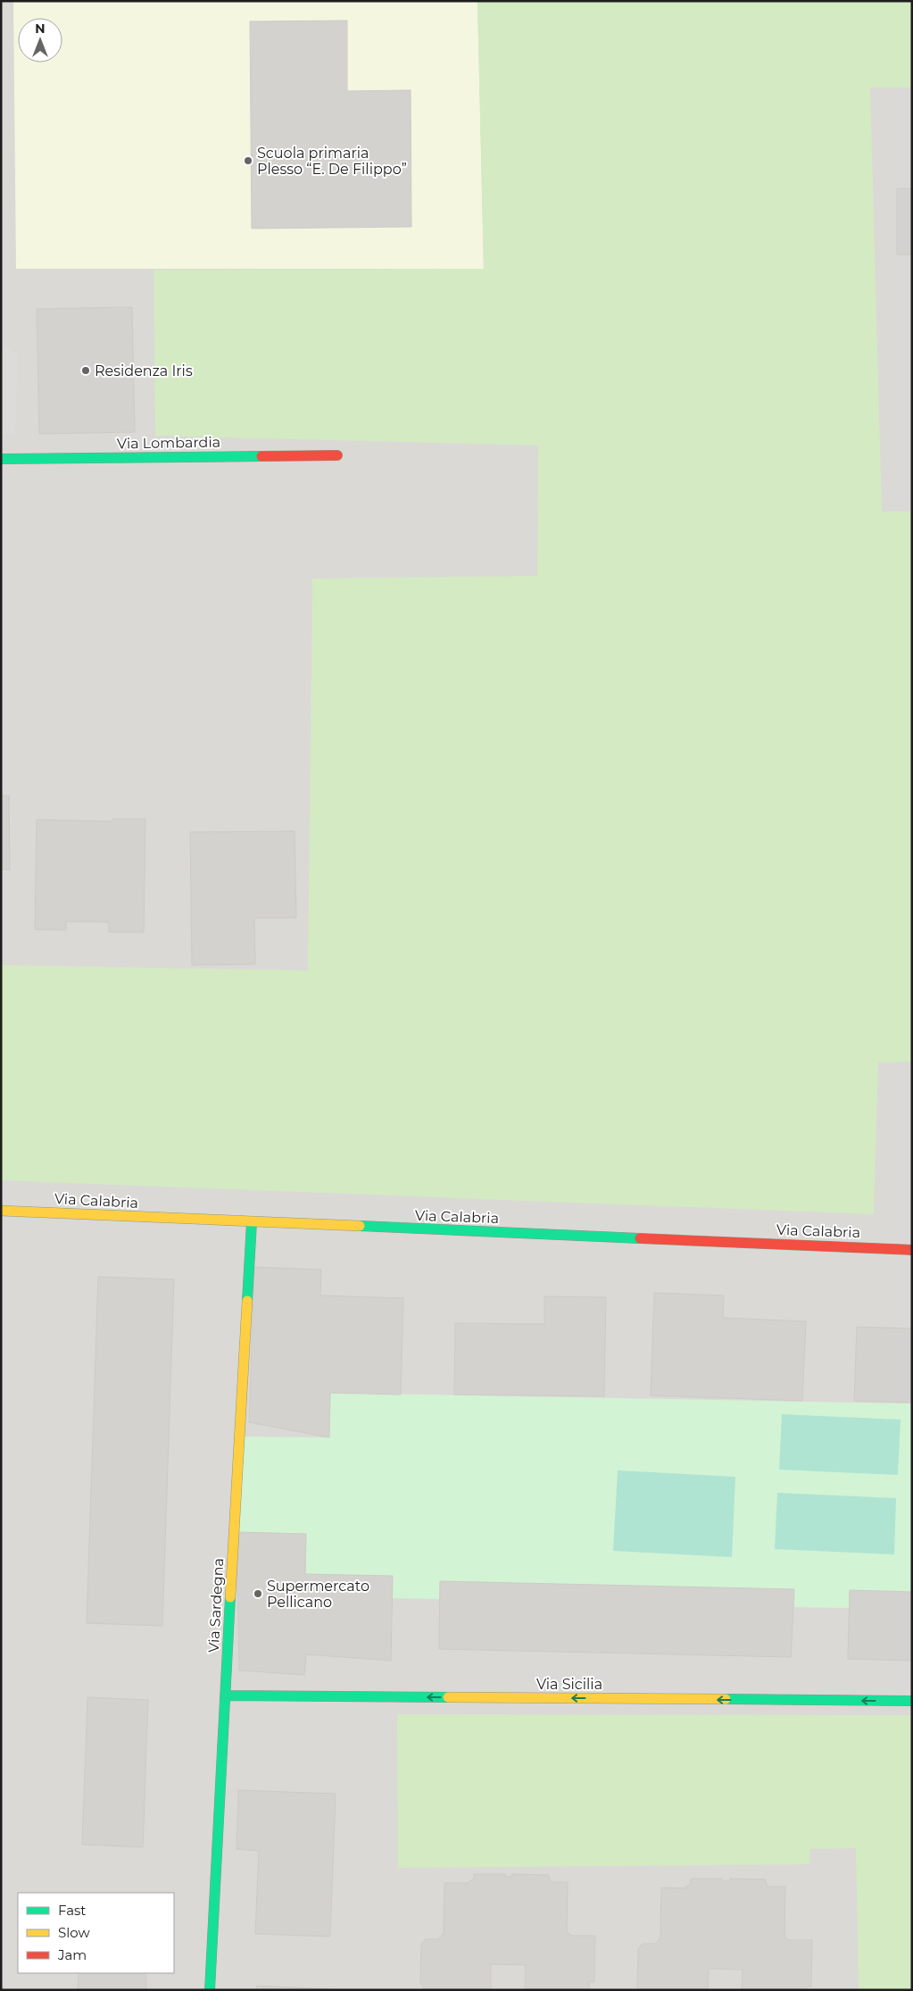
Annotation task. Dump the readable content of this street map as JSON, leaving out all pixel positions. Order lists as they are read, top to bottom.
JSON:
{
  "streets": {
    "street": [
      "Via Lombardia",
      "Via Calabria",
      "Via Sardegna",
      "Via Sicilia"
    ]
  },
  "crossings": [
    ["Via Calabria", "Via Sardegna"],
    ["Via Sardegna", "Via Sicilia"]
  ],
  "one_way": ["Via Sicilia"],
  "places": ["Scuola primaria Plesso “E. De Filippo”", "Residenza Iris", "Supermercato Pellicano"],
  "legend": ["Fast", "Slow", "Jam"],
  "north": "top"
}
